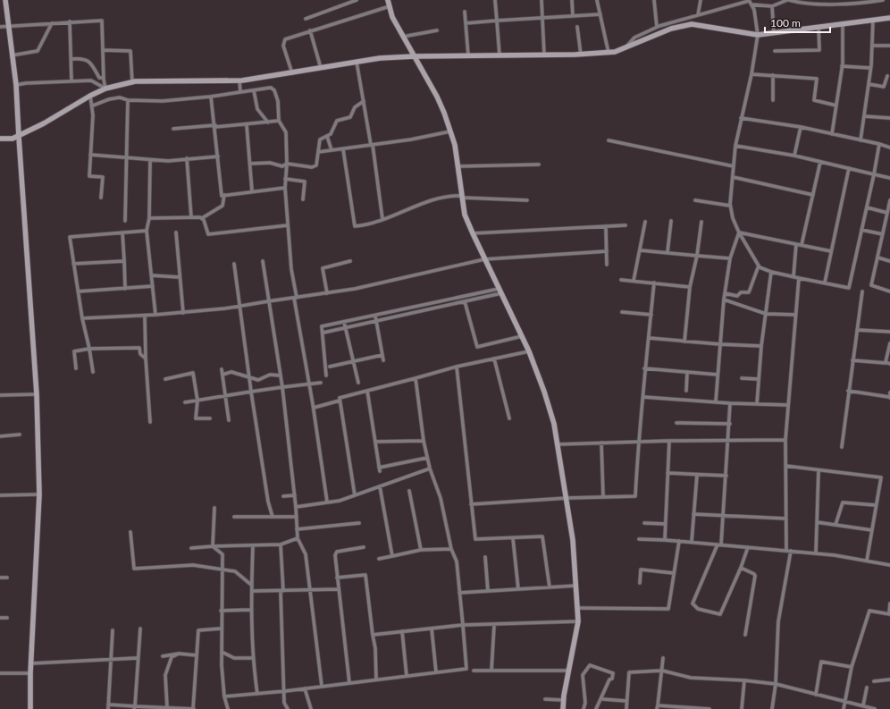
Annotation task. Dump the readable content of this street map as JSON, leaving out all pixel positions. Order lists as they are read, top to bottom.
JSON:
{
  "scale_bar": "100 m"
}
